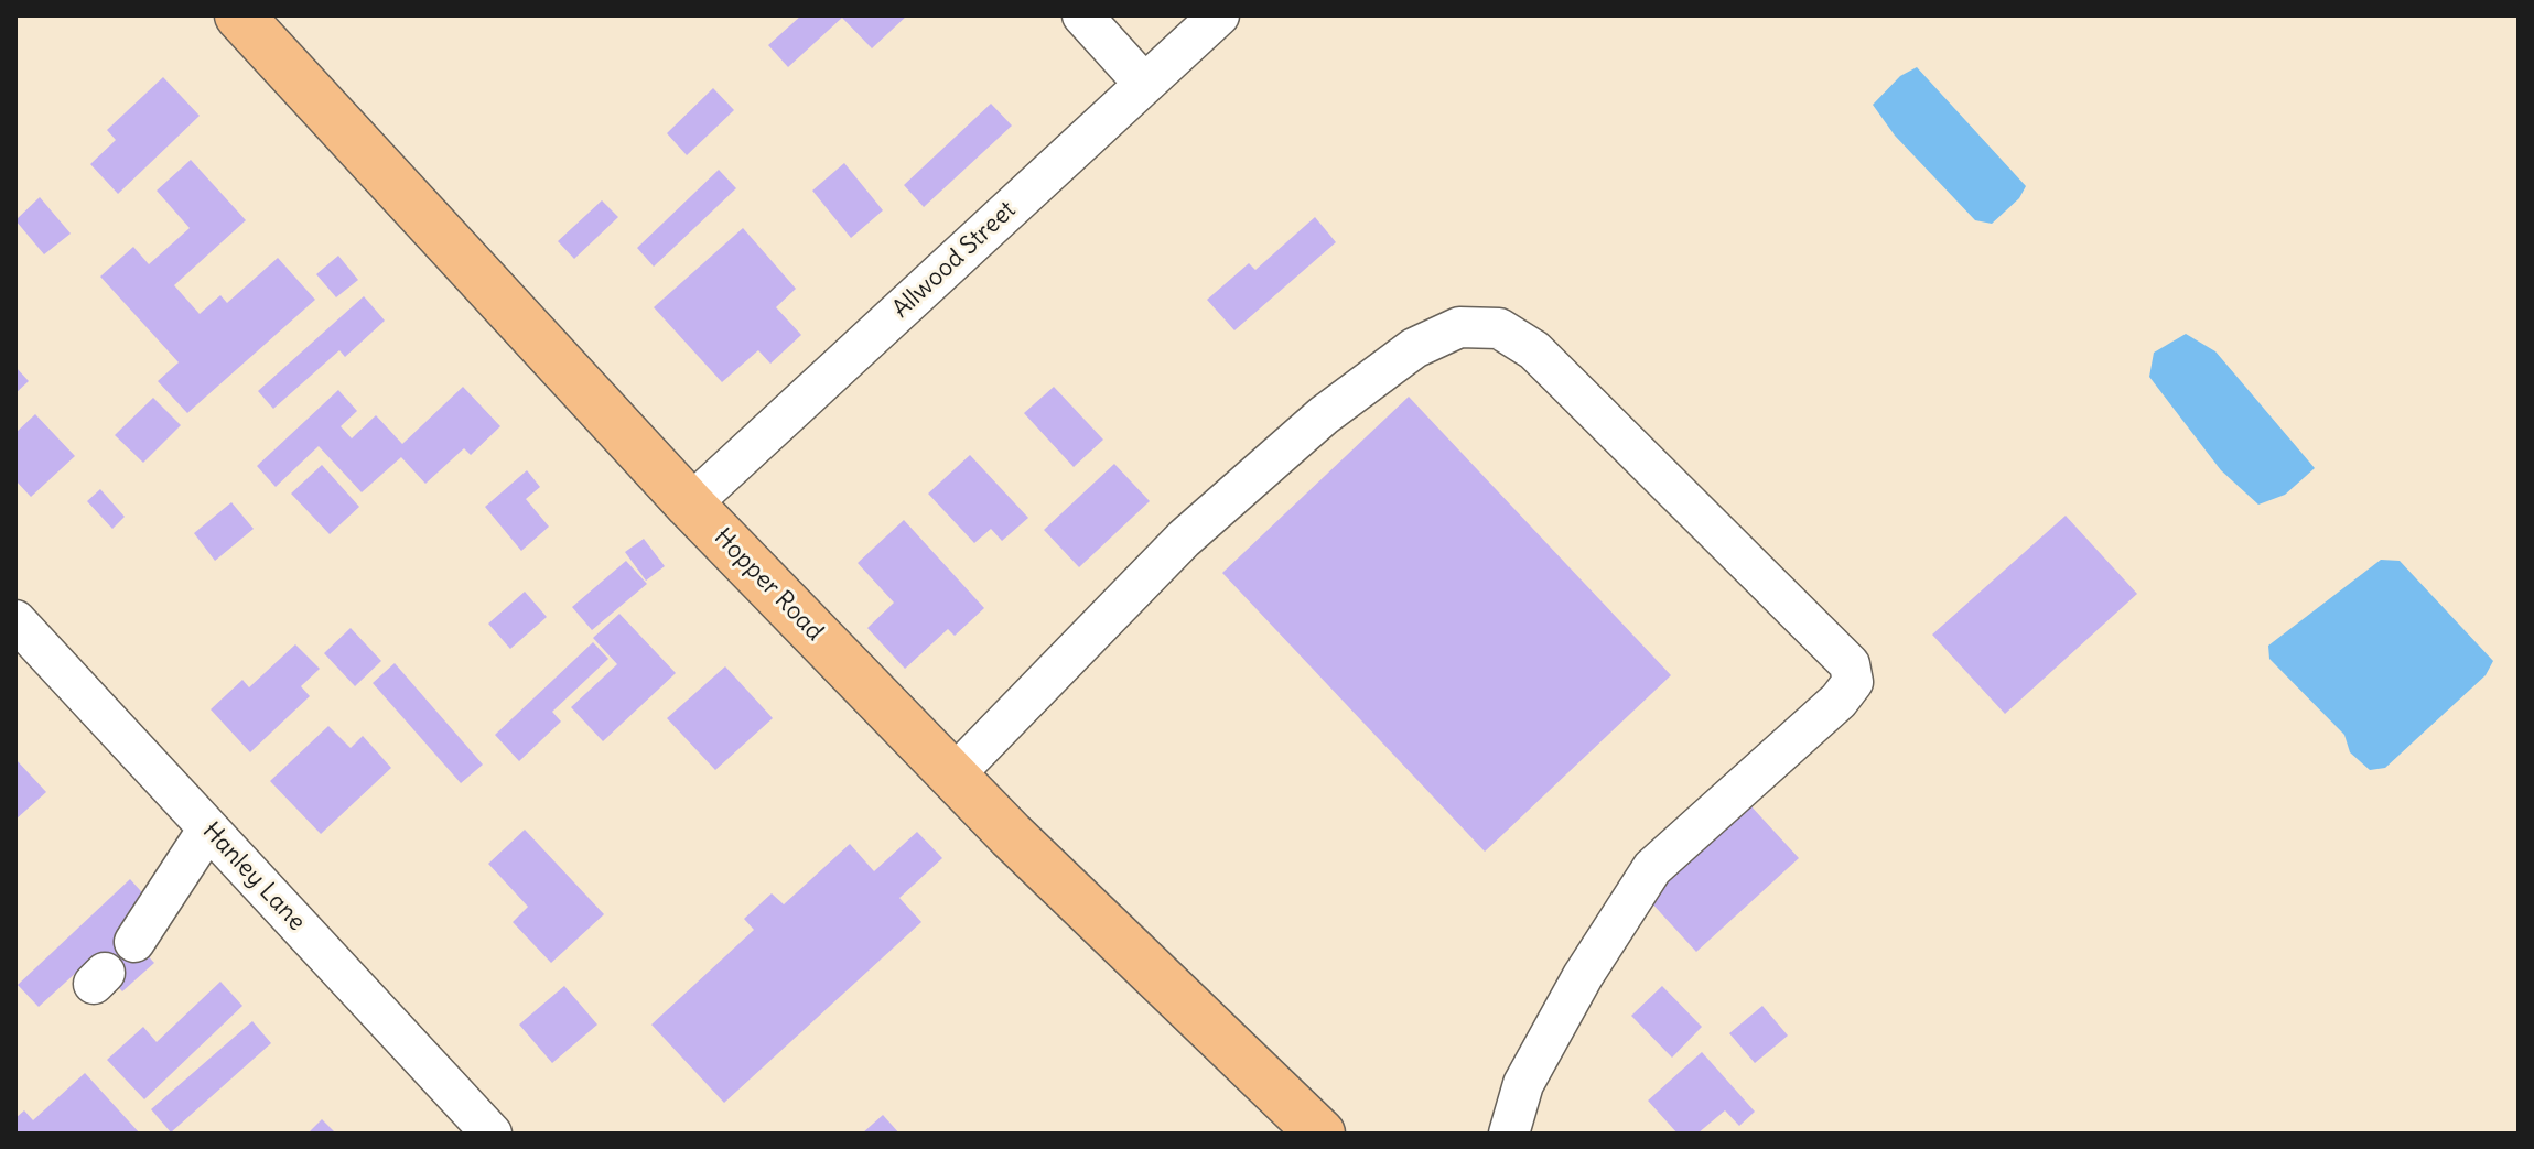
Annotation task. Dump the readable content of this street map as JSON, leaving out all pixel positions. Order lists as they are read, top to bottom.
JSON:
{
  "streets": {
    "main road": ["Hopper Road"],
    "street": ["Allwood Street", "Hanley Lane"]
  },
  "crossings": [
    ["Allwood Street", "Hopper Road"]
  ]
}
